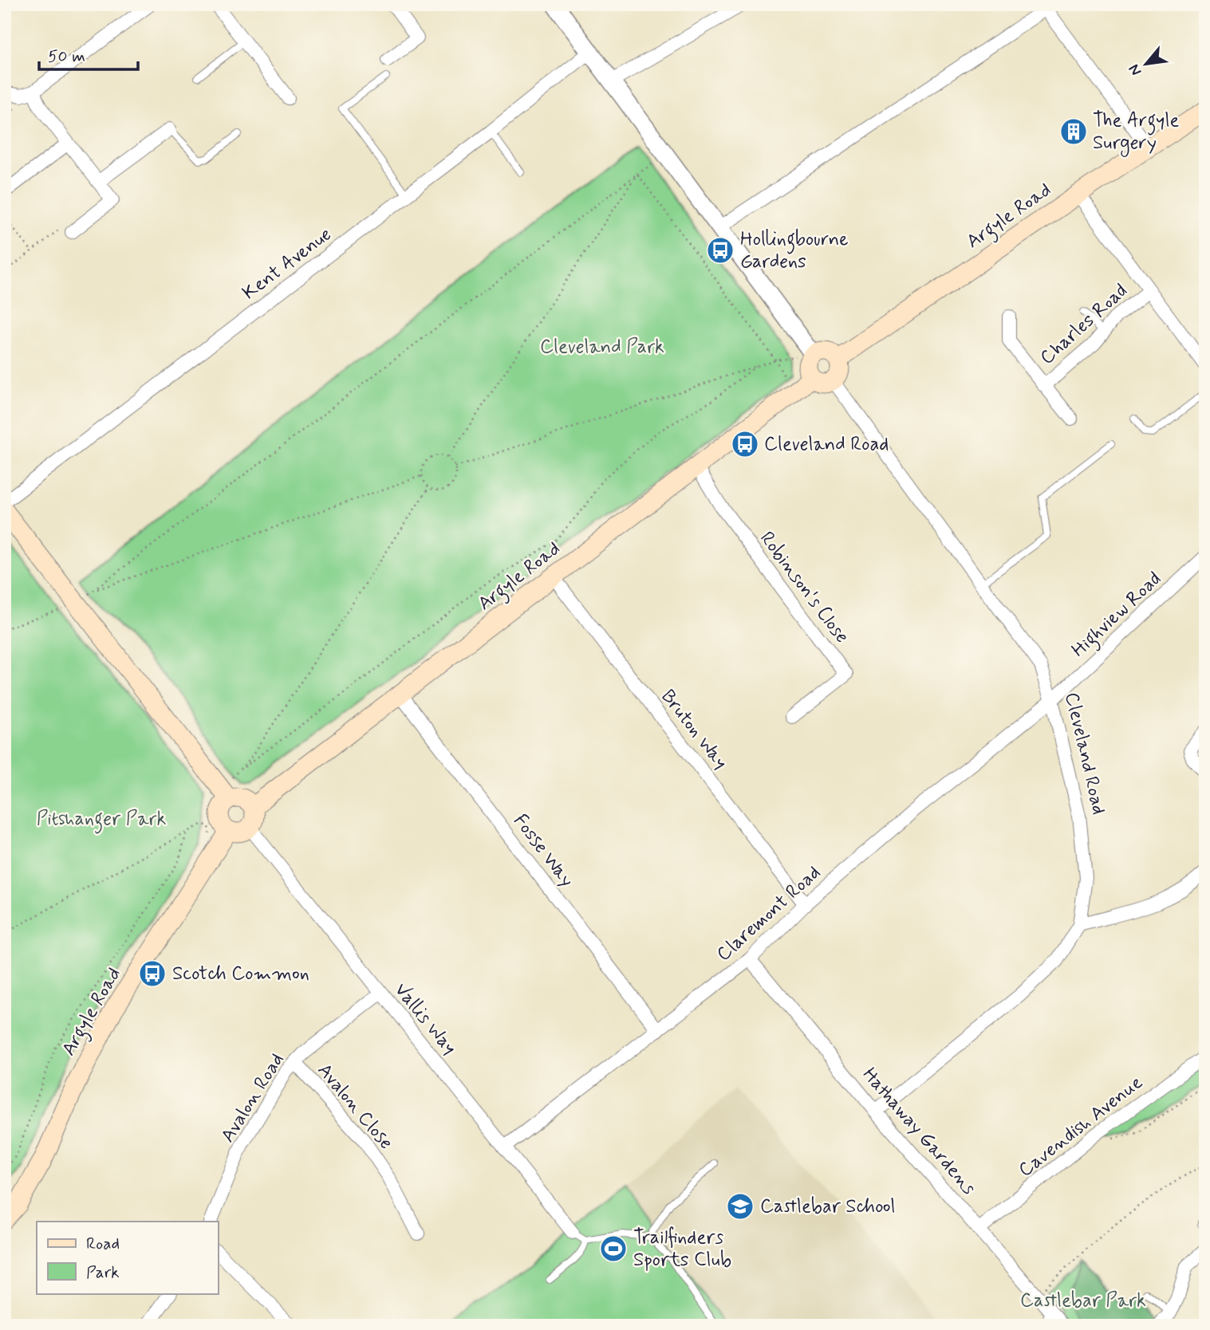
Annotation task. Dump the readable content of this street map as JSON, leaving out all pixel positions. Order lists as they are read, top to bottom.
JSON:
{
  "streets": {
    "main road": ["Argyle Road"],
    "street": [
      "Kent Avenue",
      "Charles Road",
      "Robinson's Close",
      "Highview Road",
      "Bruton Way",
      "Cleveland Road",
      "Fosse Way",
      "Claremont Road",
      "Vallis Way",
      "Avalon Road",
      "Avalon Close",
      "Cavendish Avenue",
      "Hathaway Gardens"
    ]
  },
  "crossings": [
    ["Argyle Road", "Robinson's Close"],
    ["Argyle Road", "Bruton Way"],
    ["Argyle Road", "Cleveland Road"],
    ["Argyle Road", "Fosse Way"],
    ["Argyle Road", "Vallis Way"],
    ["Highview Road", "Cleveland Road"],
    ["Highview Road", "Claremont Road"],
    ["Bruton Way", "Claremont Road"],
    ["Cleveland Road", "Claremont Road"],
    ["Cleveland Road", "Hathaway Gardens"],
    ["Fosse Way", "Claremont Road"],
    ["Claremont Road", "Vallis Way"],
    ["Claremont Road", "Hathaway Gardens"],
    ["Vallis Way", "Avalon Road"],
    ["Avalon Road", "Avalon Close"],
    ["Cavendish Avenue", "Hathaway Gardens"]
  ],
  "parks": ["Cleveland Park", "Pitshanger Park", "Castlebar Park"],
  "places": {
    "building": ["The Argyle Surgery"],
    "bus stop": ["Hollingbourne Gardens", "Cleveland Road", "Scotch Common"],
    "school or university": ["Castlebar School"],
    "sports": ["Trailfinders Sports Club"]
  },
  "legend": ["Road", "Park"],
  "scale_bar": "50 m",
  "north": "bottom left"
}
